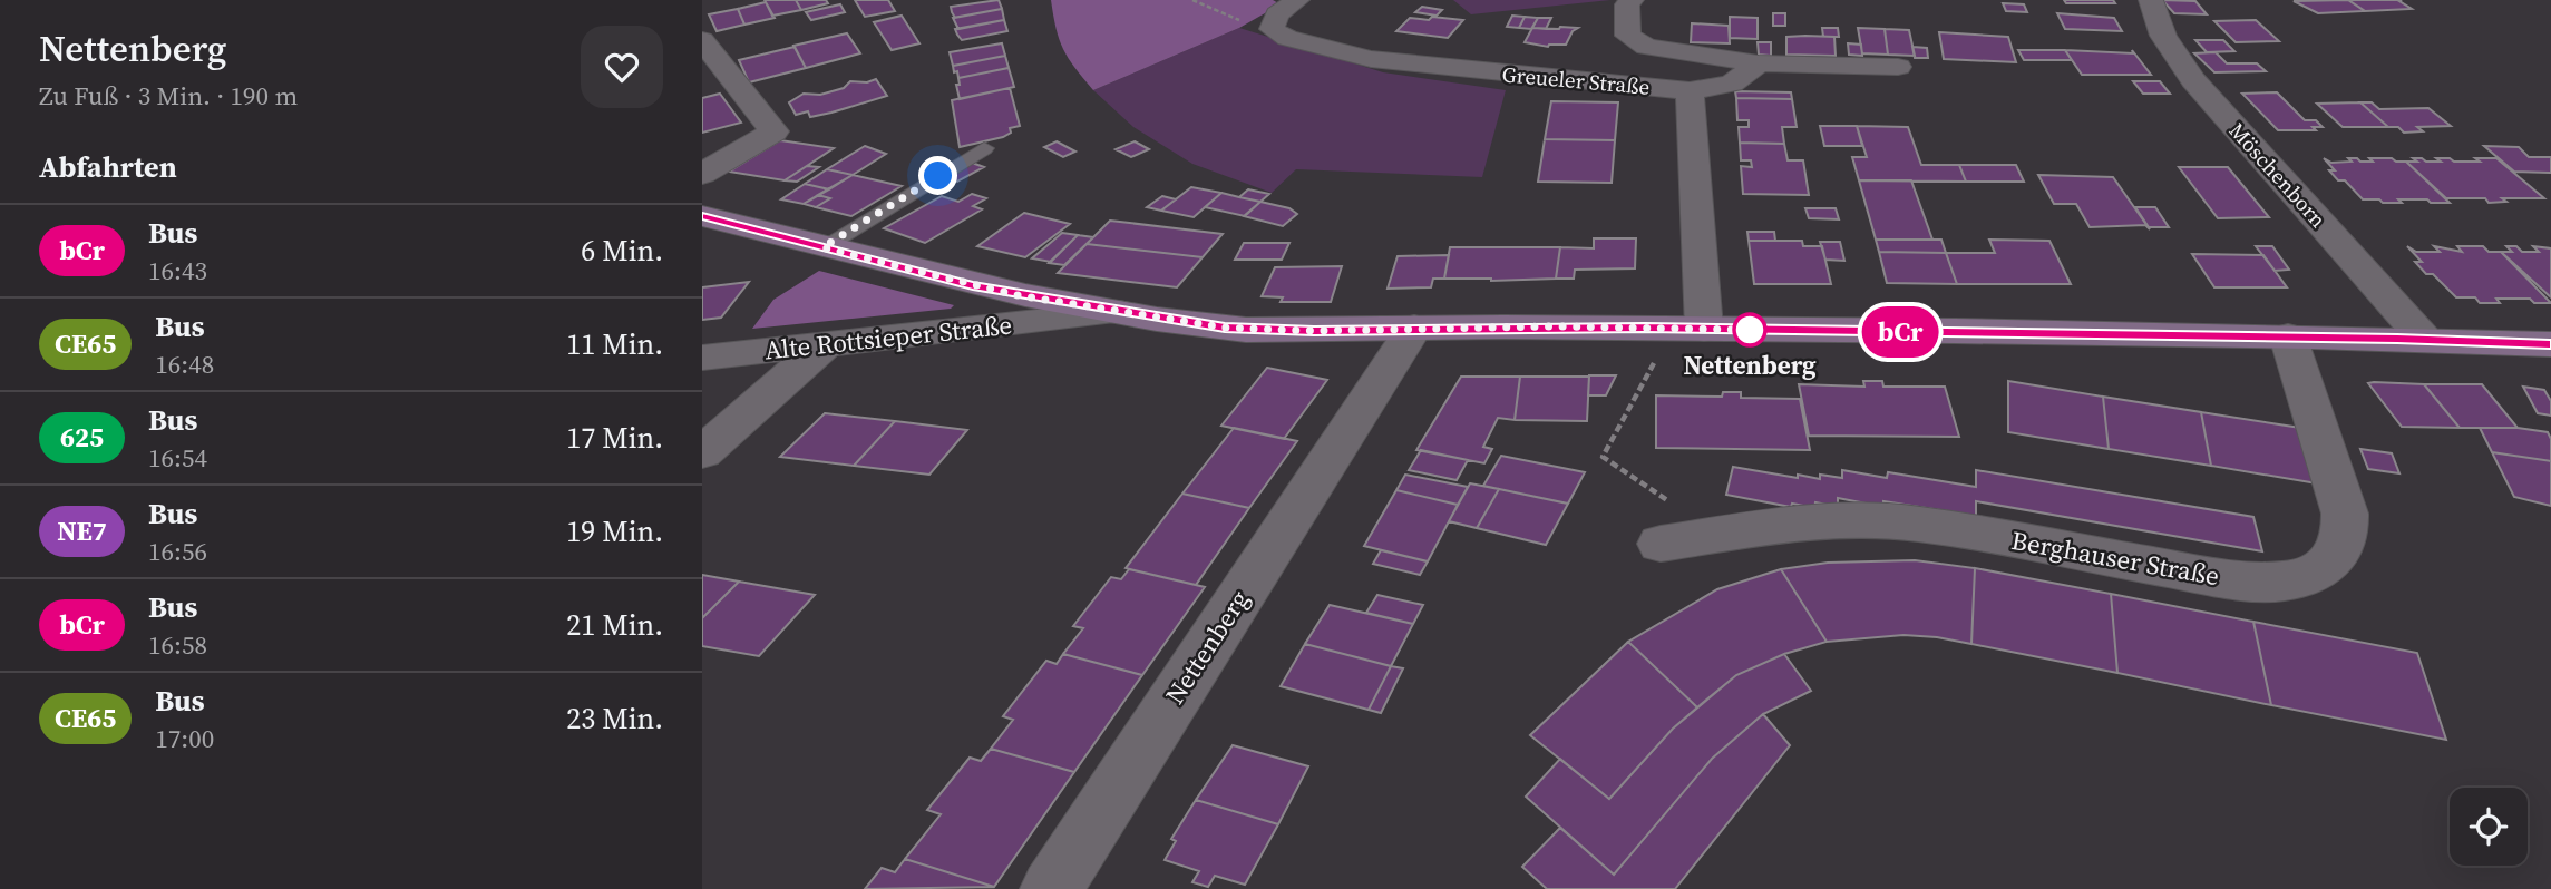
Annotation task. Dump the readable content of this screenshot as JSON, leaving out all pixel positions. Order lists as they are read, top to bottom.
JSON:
{
  "streets": {
    "street": [
      "Greueler Straße",
      "Möschenborn",
      "Alte Rottsieper Straße",
      "Berghauser Straße",
      "Nettenberg"
    ]
  },
  "places": ["Nettenberg"],
  "lines": ["bus line bCr"],
  "page": {
    "heading": [
      ["Nettenberg", "Zu Fuß · 3 Min. · 190 m"],
      "Abfahrten"
    ],
    "on_map": "bCr",
    "list": [
      {
        "mark": "bCr",
        "name": "Bus",
        "note": "16:43",
        "value": "6 Min."
      },
      {
        "mark": "CE65",
        "name": "Bus",
        "note": "16:48",
        "value": "11 Min."
      },
      {
        "mark": "625",
        "name": "Bus",
        "note": "16:54",
        "value": "17 Min."
      },
      {
        "mark": "NE7",
        "name": "Bus",
        "note": "16:56",
        "value": "19 Min."
      },
      {
        "mark": "bCr",
        "name": "Bus",
        "note": "16:58",
        "value": "21 Min."
      },
      {
        "mark": "CE65",
        "name": "Bus",
        "note": "17:00",
        "value": "23 Min."
      }
    ]
  }
}
